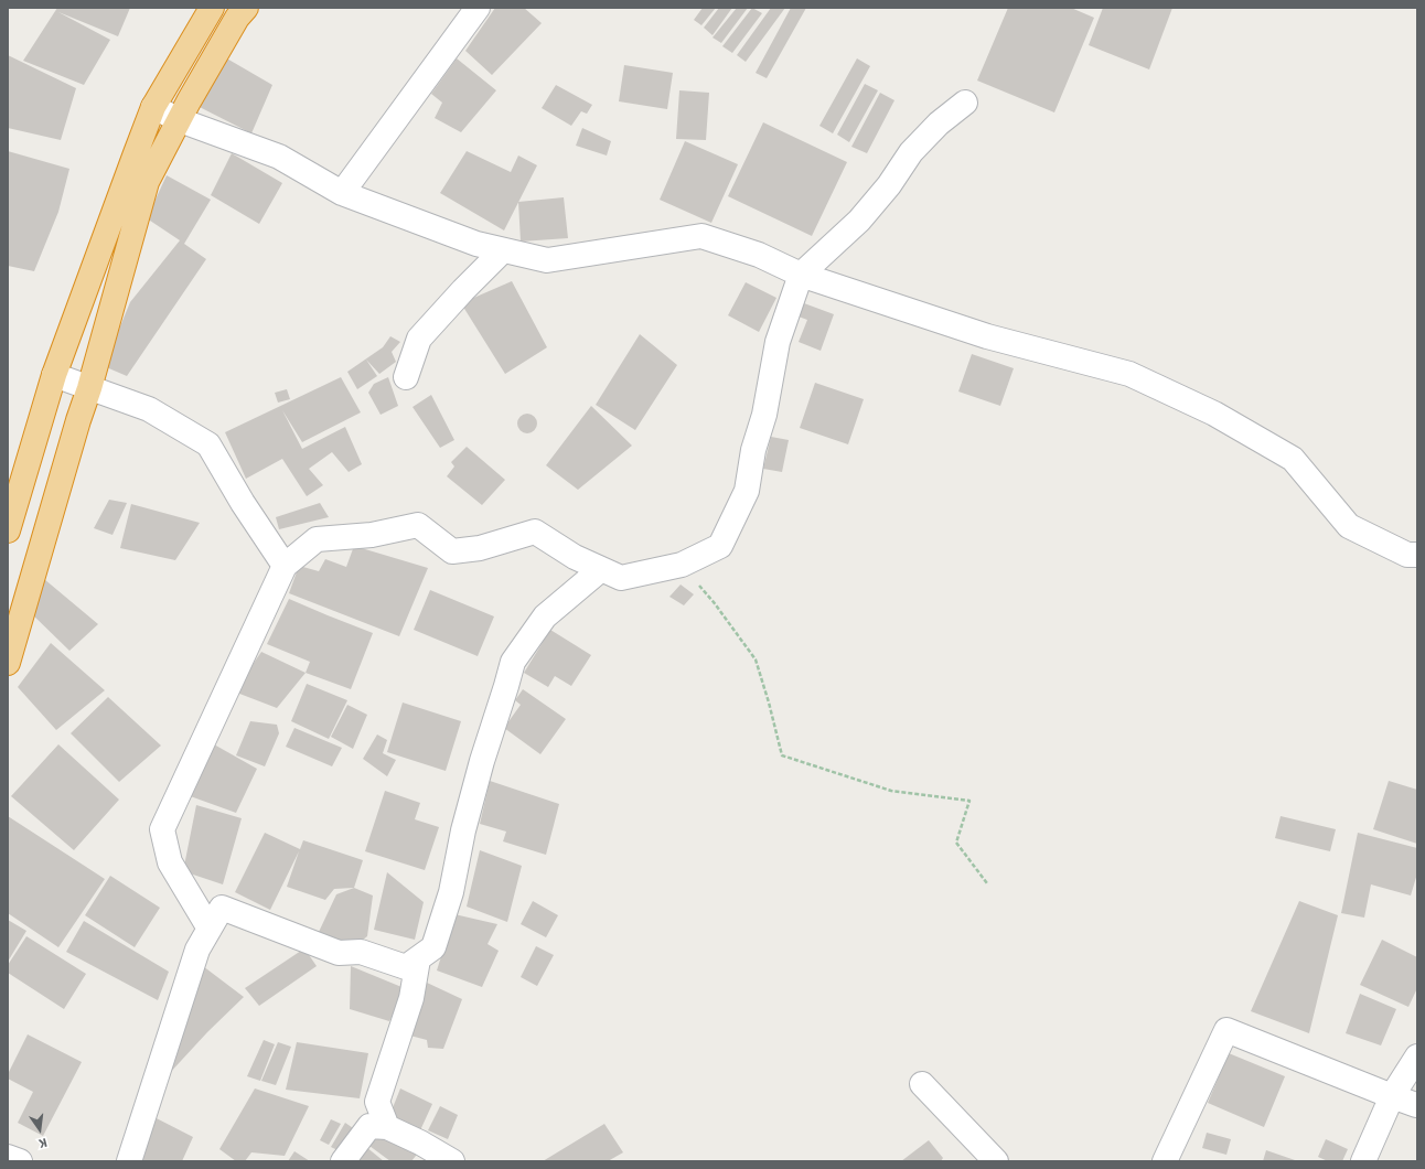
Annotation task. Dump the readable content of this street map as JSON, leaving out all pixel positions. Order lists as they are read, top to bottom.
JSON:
{
  "north": "bottom"
}
